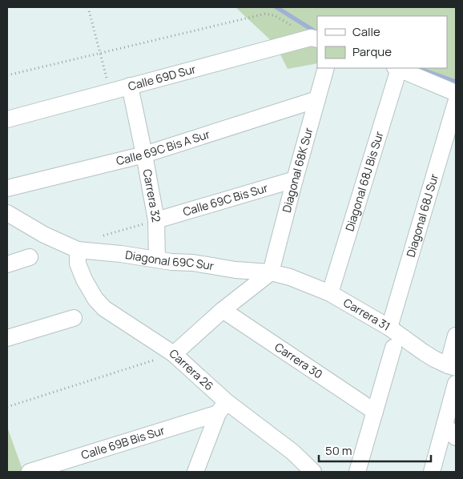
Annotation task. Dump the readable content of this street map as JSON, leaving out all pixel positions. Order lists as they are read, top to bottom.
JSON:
{
  "streets": {
    "street": [
      "Calle 69D Sur",
      "Calle 69C Bis A Sur",
      "Diagonal 68K Sur",
      "Diagonal 68J Bis Sur",
      "Carrera 32",
      "Calle 69C Bis Sur",
      "Diagonal 68J Sur",
      "Diagonal 69C Sur",
      "Carrera 31",
      "Carrera 30",
      "Carrera 26",
      "Calle 69B Bis Sur"
    ]
  },
  "crossings": [
    ["Calle 69D Sur", "Carrera 32"],
    ["Calle 69C Bis A Sur", "Diagonal 68K Sur"],
    ["Calle 69C Bis A Sur", "Carrera 32"],
    ["Diagonal 68K Sur", "Calle 69C Bis Sur"],
    ["Diagonal 68K Sur", "Diagonal 69C Sur"],
    ["Diagonal 68K Sur", "Carrera 31"],
    ["Diagonal 68J Bis Sur", "Carrera 31"],
    ["Carrera 32", "Calle 69C Bis Sur"],
    ["Carrera 32", "Diagonal 69C Sur"],
    ["Diagonal 68J Sur", "Carrera 31"],
    ["Diagonal 69C Sur", "Carrera 31"],
    ["Diagonal 69C Sur", "Carrera 26"],
    ["Carrera 26", "Calle 69B Bis Sur"]
  ],
  "legend": ["Calle", "Parque"],
  "scale_bar": "50 m"
}
